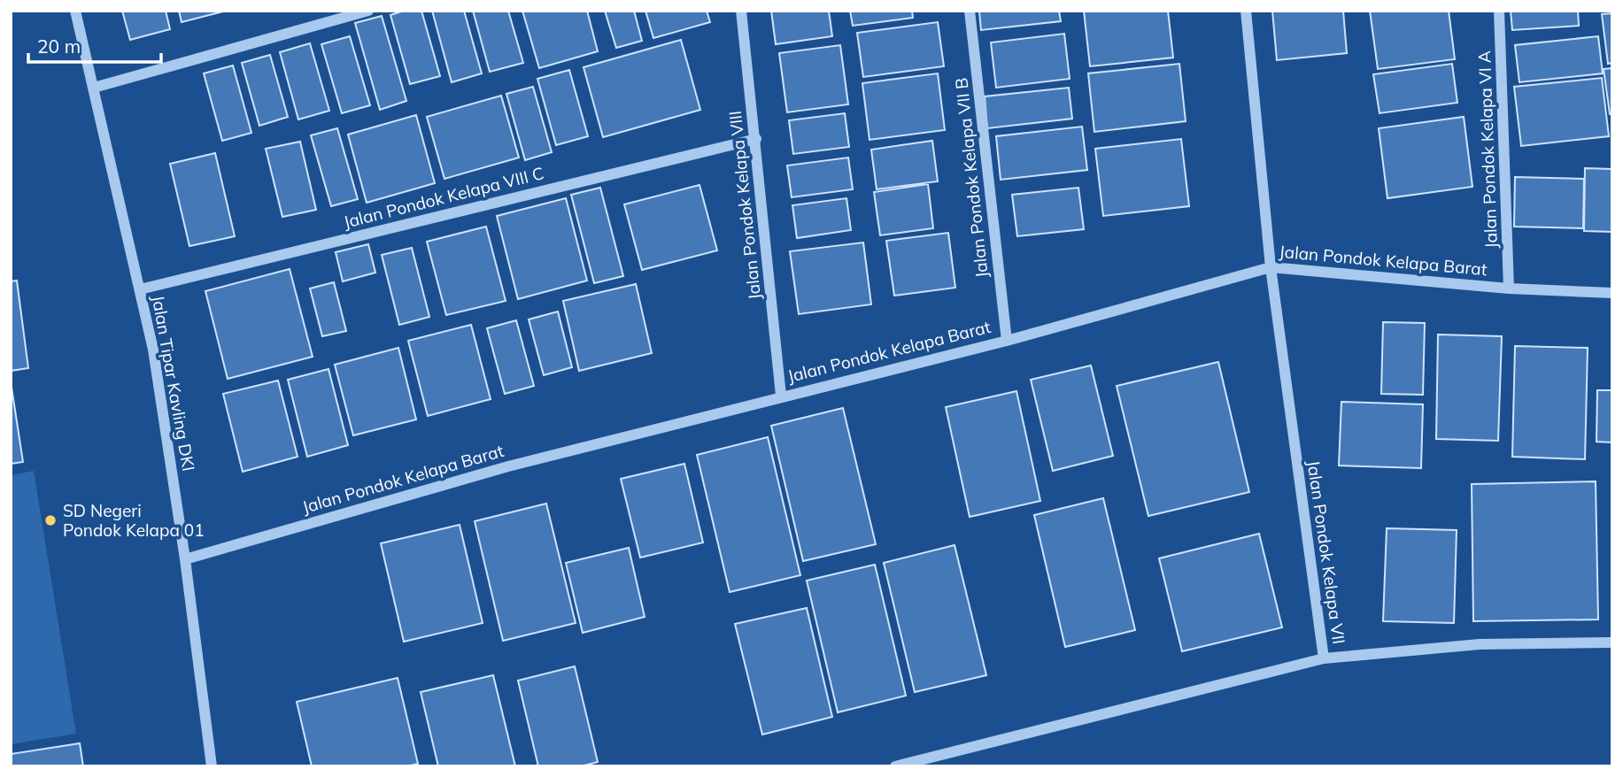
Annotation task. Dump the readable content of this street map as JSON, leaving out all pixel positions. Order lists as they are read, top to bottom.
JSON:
{
  "streets": {
    "street": [
      "Jalan Pondok Kelapa VI A",
      "Jalan Pondok Kelapa VII B",
      "Jalan Pondok Kelapa VIII C",
      "Jalan Pondok Kelapa VIII",
      "Jalan Pondok Kelapa Barat",
      "Jalan Tipar Kavling DKI",
      "Jalan Pondok Kelapa VII"
    ]
  },
  "crossings": [
    ["Jalan Pondok Kelapa VI A", "Jalan Pondok Kelapa Barat"],
    ["Jalan Pondok Kelapa VII B", "Jalan Pondok Kelapa Barat"],
    ["Jalan Pondok Kelapa VIII C", "Jalan Pondok Kelapa VIII"],
    ["Jalan Pondok Kelapa VIII C", "Jalan Tipar Kavling DKI"],
    ["Jalan Pondok Kelapa VIII", "Jalan Pondok Kelapa Barat"],
    ["Jalan Pondok Kelapa Barat", "Jalan Tipar Kavling DKI"],
    ["Jalan Pondok Kelapa Barat", "Jalan Pondok Kelapa VII"]
  ],
  "places": ["SD Negeri Pondok Kelapa 01"],
  "scale_bar": "20 m"
}
